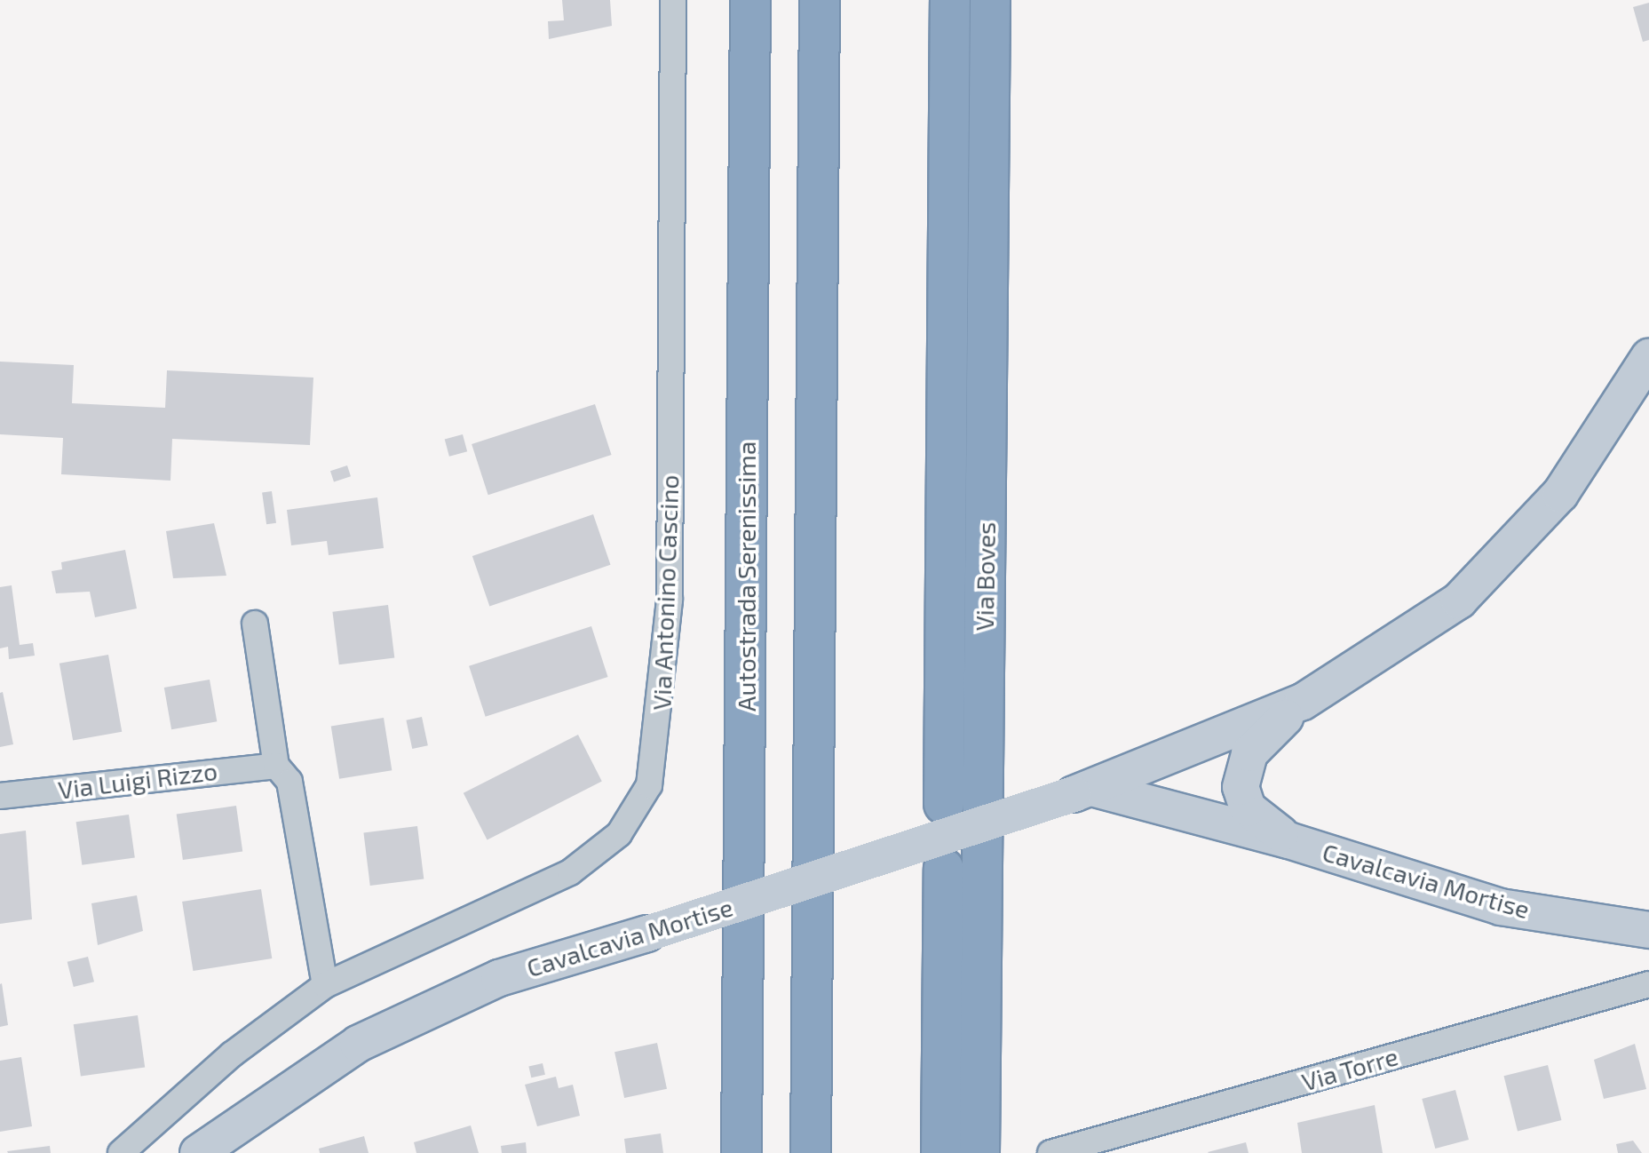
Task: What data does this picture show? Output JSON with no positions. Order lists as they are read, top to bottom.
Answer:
{
  "streets": {
    "highway": ["Autostrada Serenissima", "Via Boves"],
    "street": [
      "Via Antonino Cascino",
      "Via Luigi Rizzo",
      "Cavalcavia Mortise",
      "Via Torre"
    ]
  }
}
